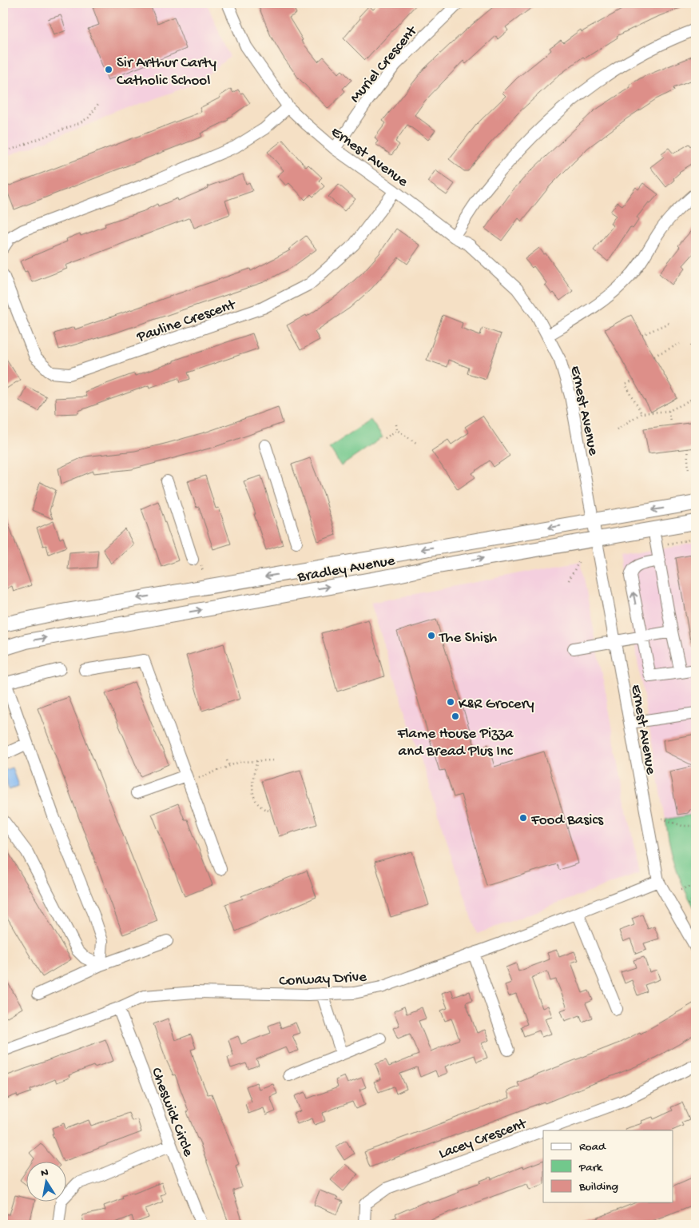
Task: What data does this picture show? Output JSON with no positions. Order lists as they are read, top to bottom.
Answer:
{
  "streets": {
    "main road": ["Bradley Avenue"],
    "street": [
      "Muriel Crescent",
      "Ernest Avenue",
      "Pauline Crescent",
      "Conway Drive",
      "Cheswick Circle",
      "Lacey Crescent"
    ]
  },
  "crossings": [
    ["Muriel Crescent", "Ernest Avenue"],
    ["Ernest Avenue", "Pauline Crescent"],
    ["Ernest Avenue", "Bradley Avenue"],
    ["Ernest Avenue", "Conway Drive"],
    ["Conway Drive", "Cheswick Circle"]
  ],
  "places": [
    "Sir Arthur Carty Catholic School",
    "The Shish",
    "K&R Grocery",
    "Flame House Pizza and Bread Plus Inc",
    "Food Basics"
  ],
  "legend": ["Road", "Park", "Building"],
  "north": "top"
}
